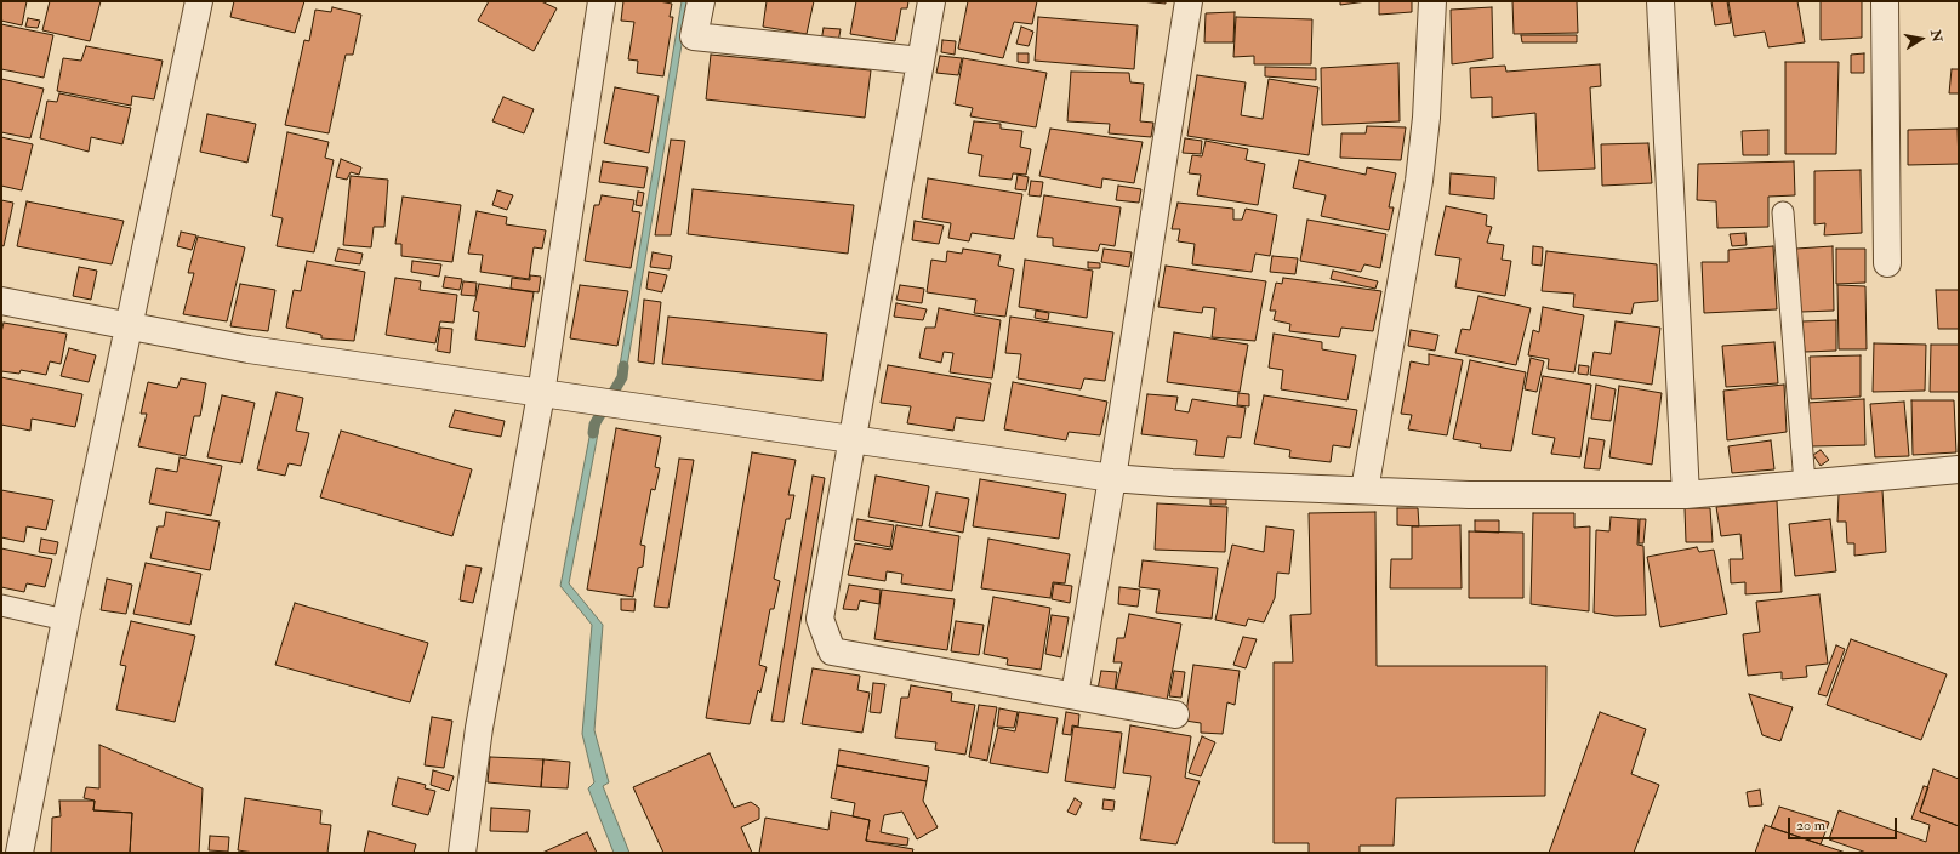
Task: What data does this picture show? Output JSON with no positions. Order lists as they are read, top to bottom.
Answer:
{
  "scale_bar": "20 m",
  "north": "right"
}
